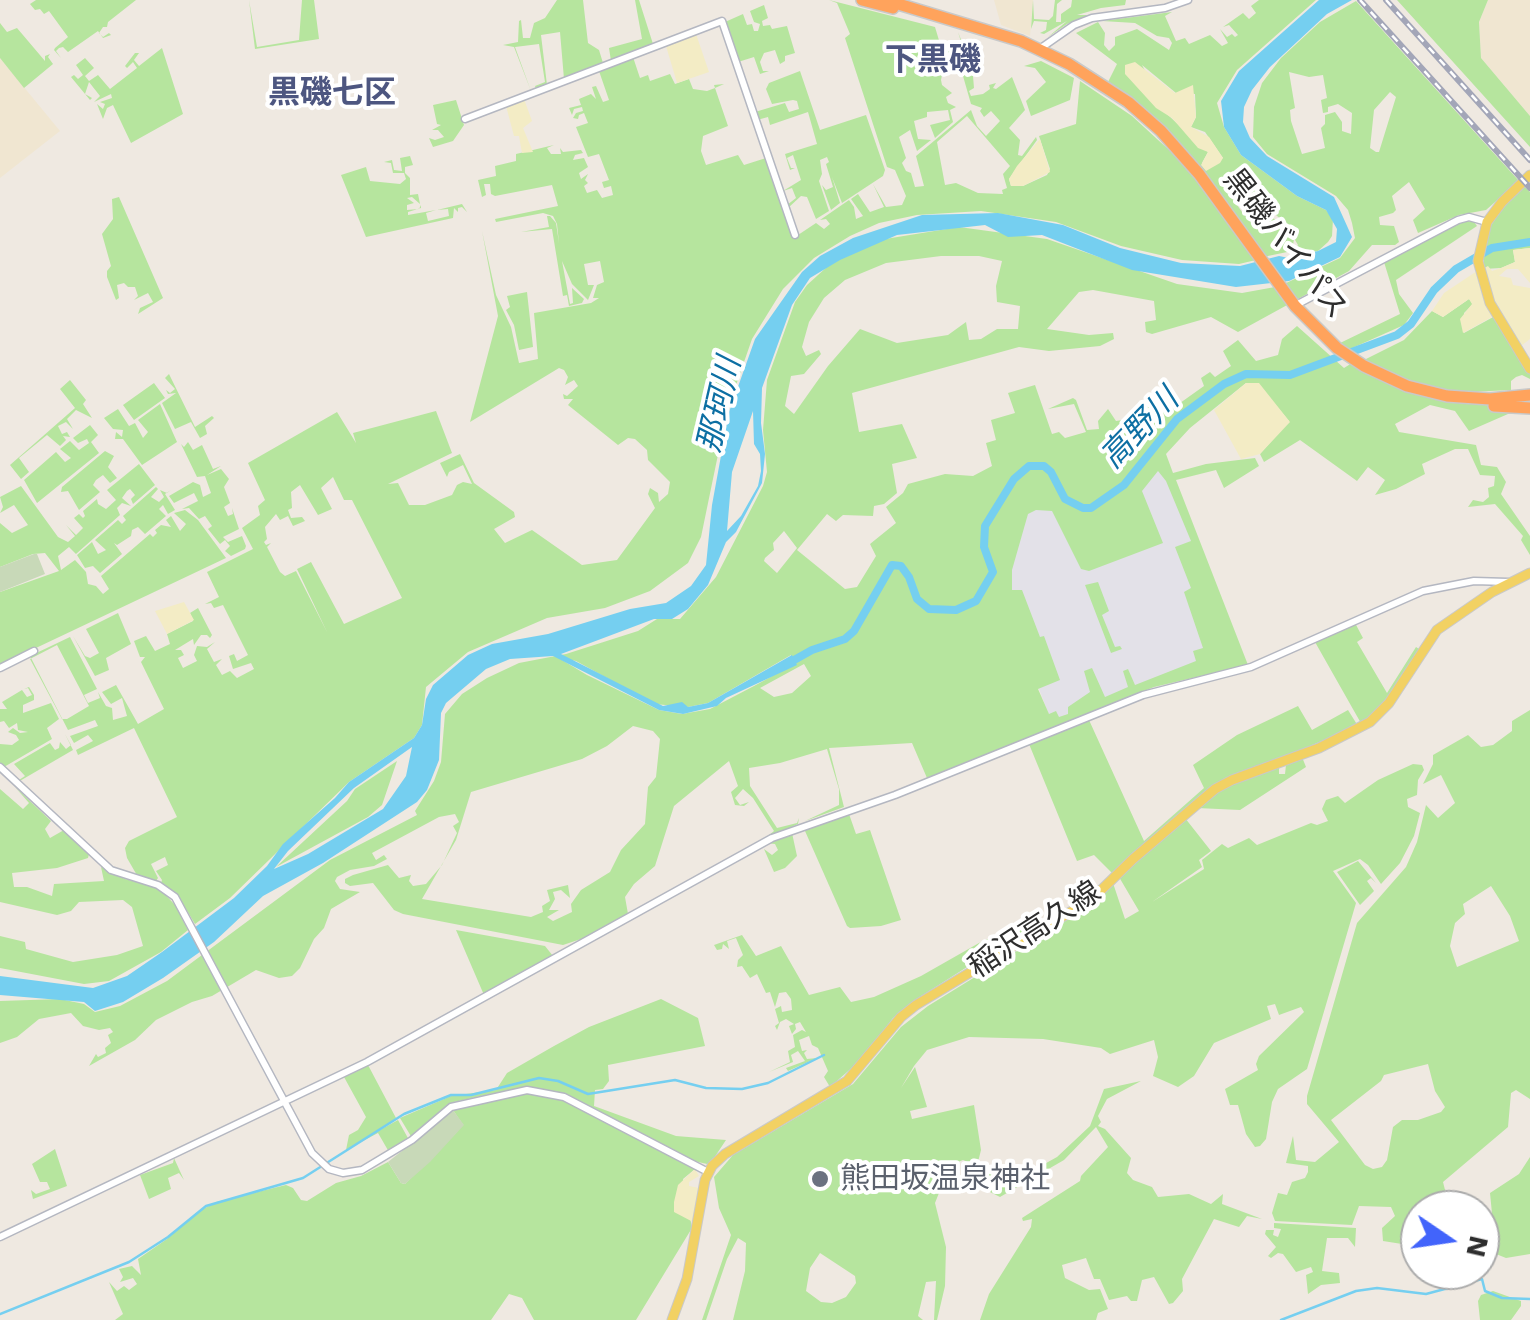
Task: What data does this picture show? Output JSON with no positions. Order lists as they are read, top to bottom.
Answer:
{
  "streets": {
    "highway": ["黒磯バイパス"],
    "main road": ["稲沢高久線"]
  },
  "districts": ["下黒磯", "黒磯七区"],
  "water": ["那珂川", "高野川"],
  "places": ["熊田坂温泉神社"],
  "north": "right"
}
